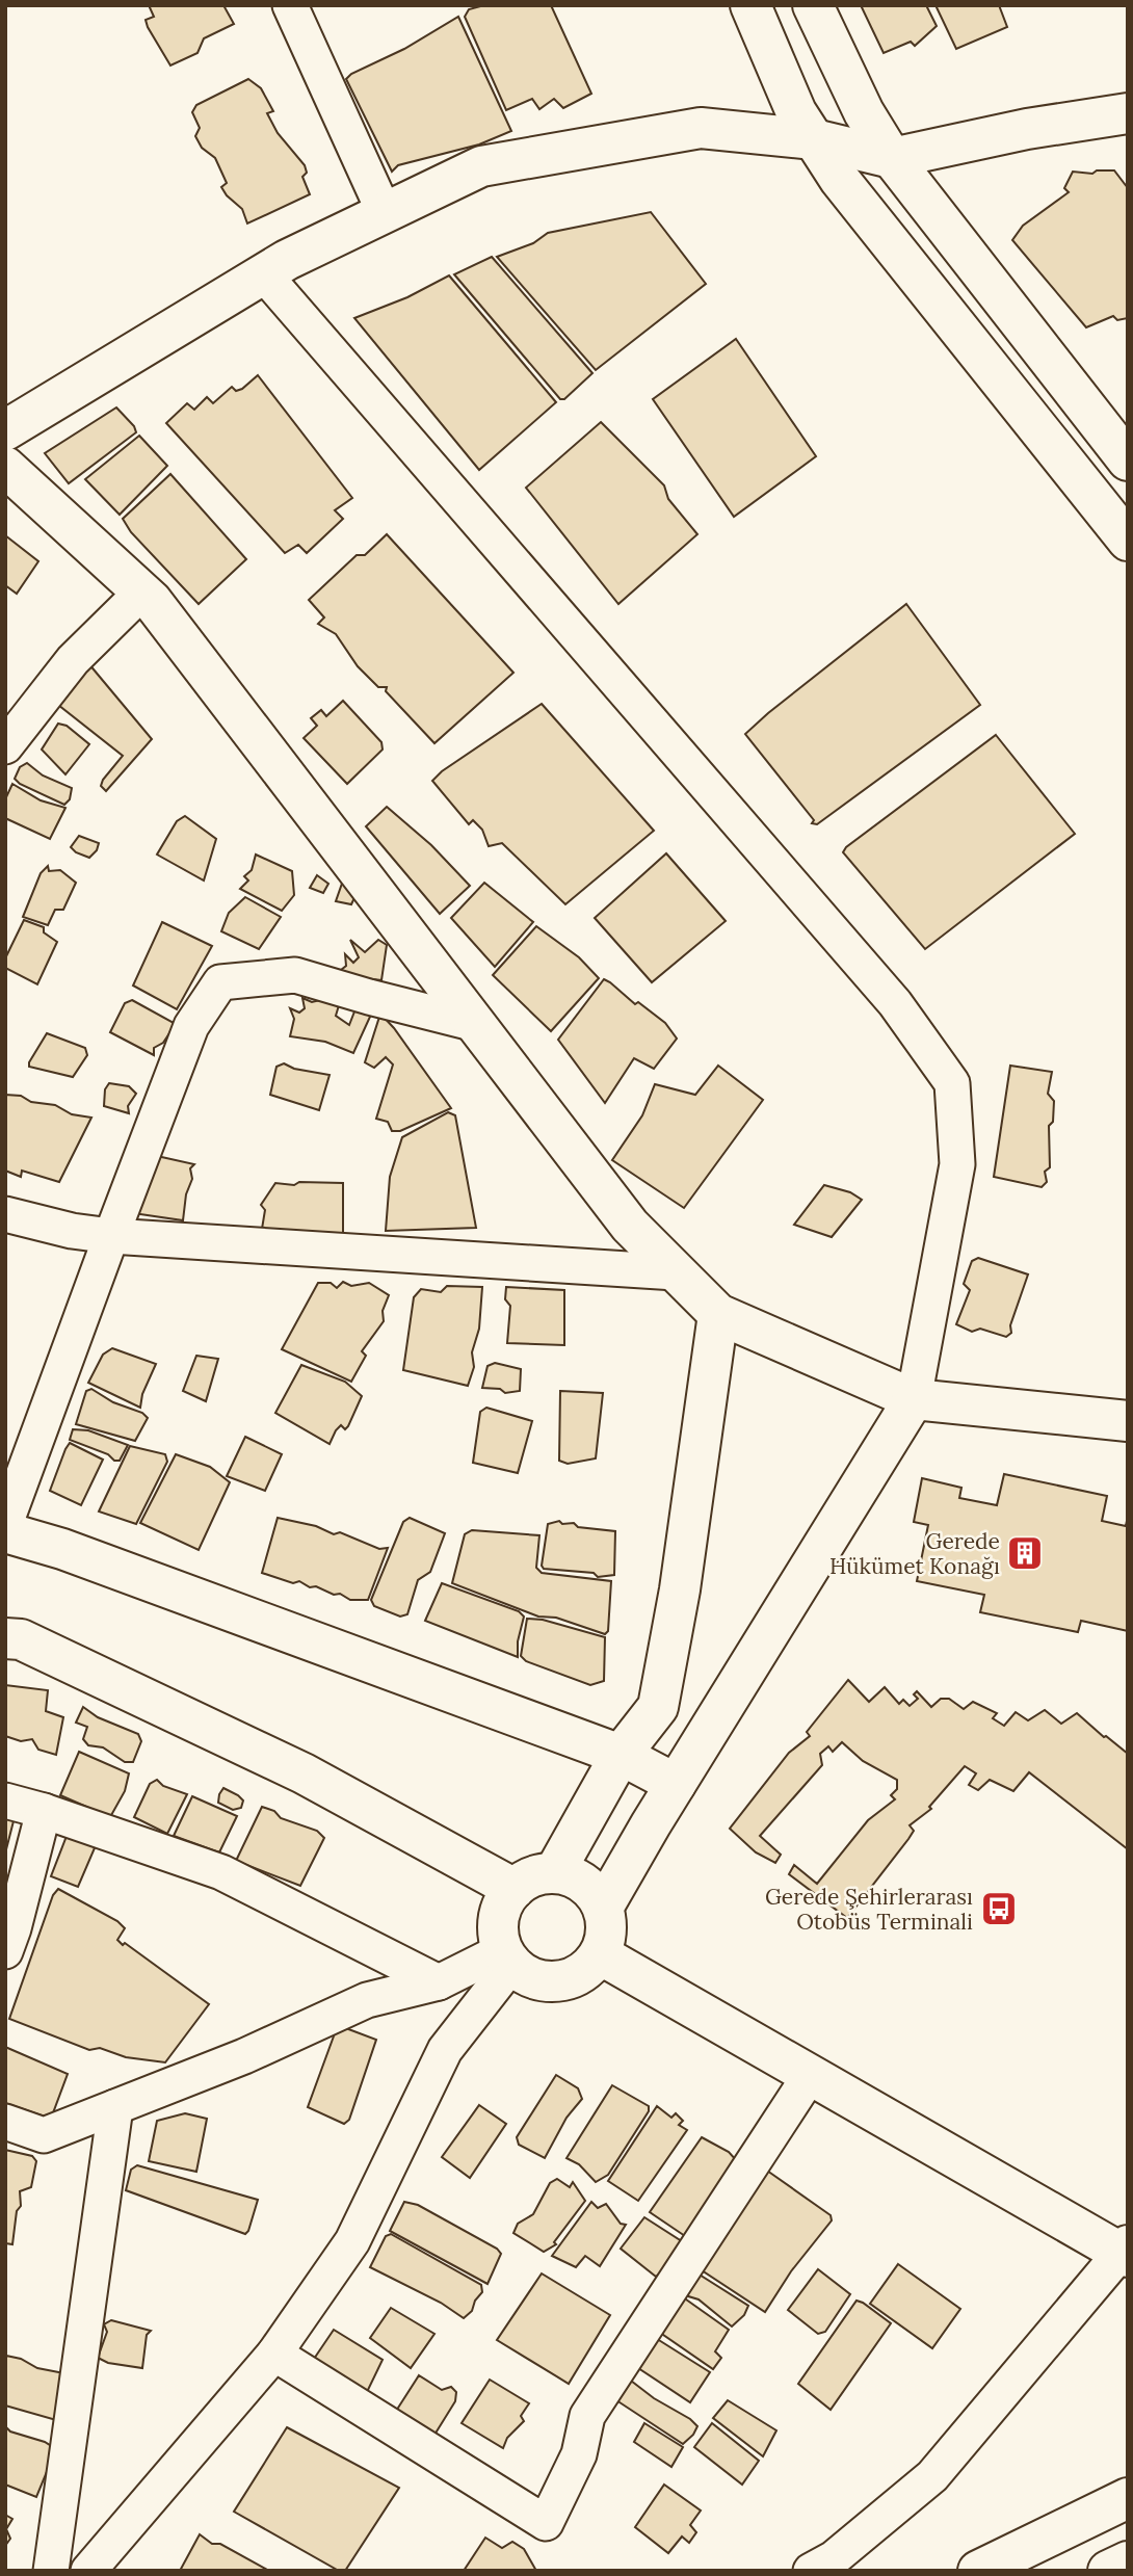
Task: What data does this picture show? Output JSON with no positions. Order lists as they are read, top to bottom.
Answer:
{
  "places": {
    "building": ["Gerede Hükümet Konağı"],
    "bus stop": ["Gerede Şehirlerarası Otobüs Terminali"]
  }
}
